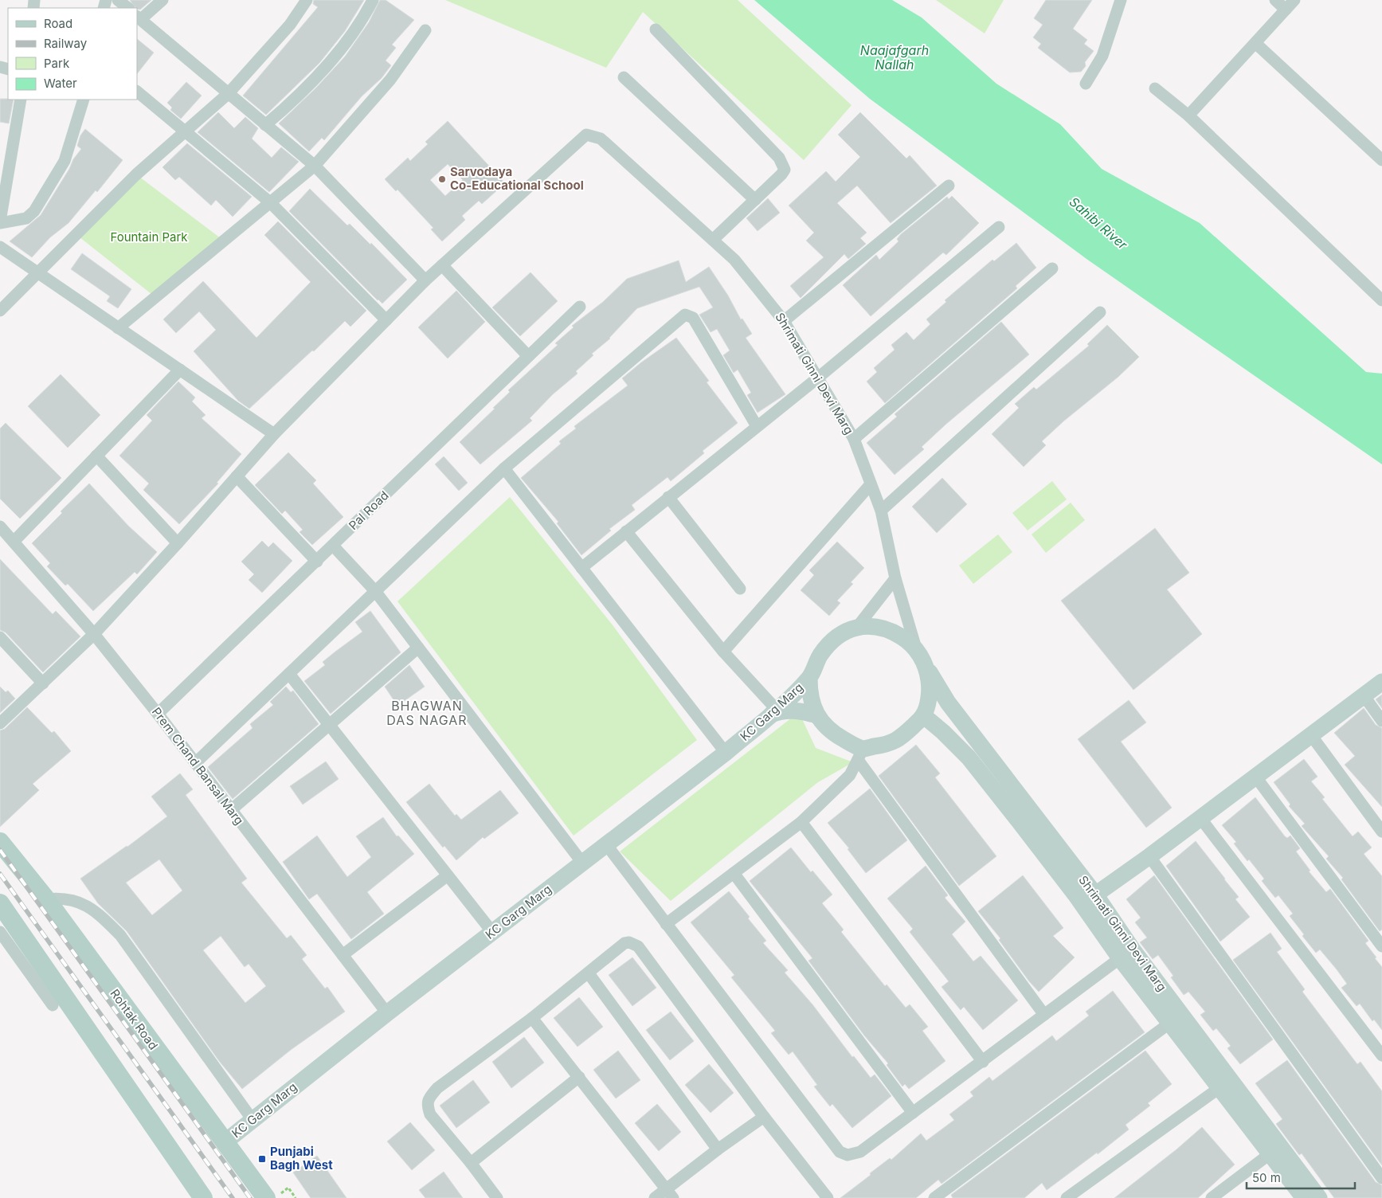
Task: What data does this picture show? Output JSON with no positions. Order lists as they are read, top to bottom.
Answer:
{
  "streets": {
    "main road": ["Rohtak Road"],
    "street": [
      "Shrimati Ginni Devi Marg",
      "Pal Road",
      "KC Garg Marg",
      "Prem Chand Bansal Marg"
    ]
  },
  "crossings": [
    ["Shrimati Ginni Devi Marg", "KC Garg Marg"],
    ["Pal Road", "Prem Chand Bansal Marg"],
    ["KC Garg Marg", "Prem Chand Bansal Marg"],
    ["KC Garg Marg", "Rohtak Road"]
  ],
  "districts": ["BHAGWAN DAS NAGAR"],
  "water": ["Naajafgarh Nallah", "Sahibi River"],
  "parks": ["Fountain Park"],
  "places": {
    "other": ["Sarvodaya Co-Educational School"],
    "transit": ["Punjabi Bagh West"]
  },
  "legend": [
    "Road",
    "Railway",
    "Park",
    "Water"
  ],
  "scale_bar": "50 m"
}
